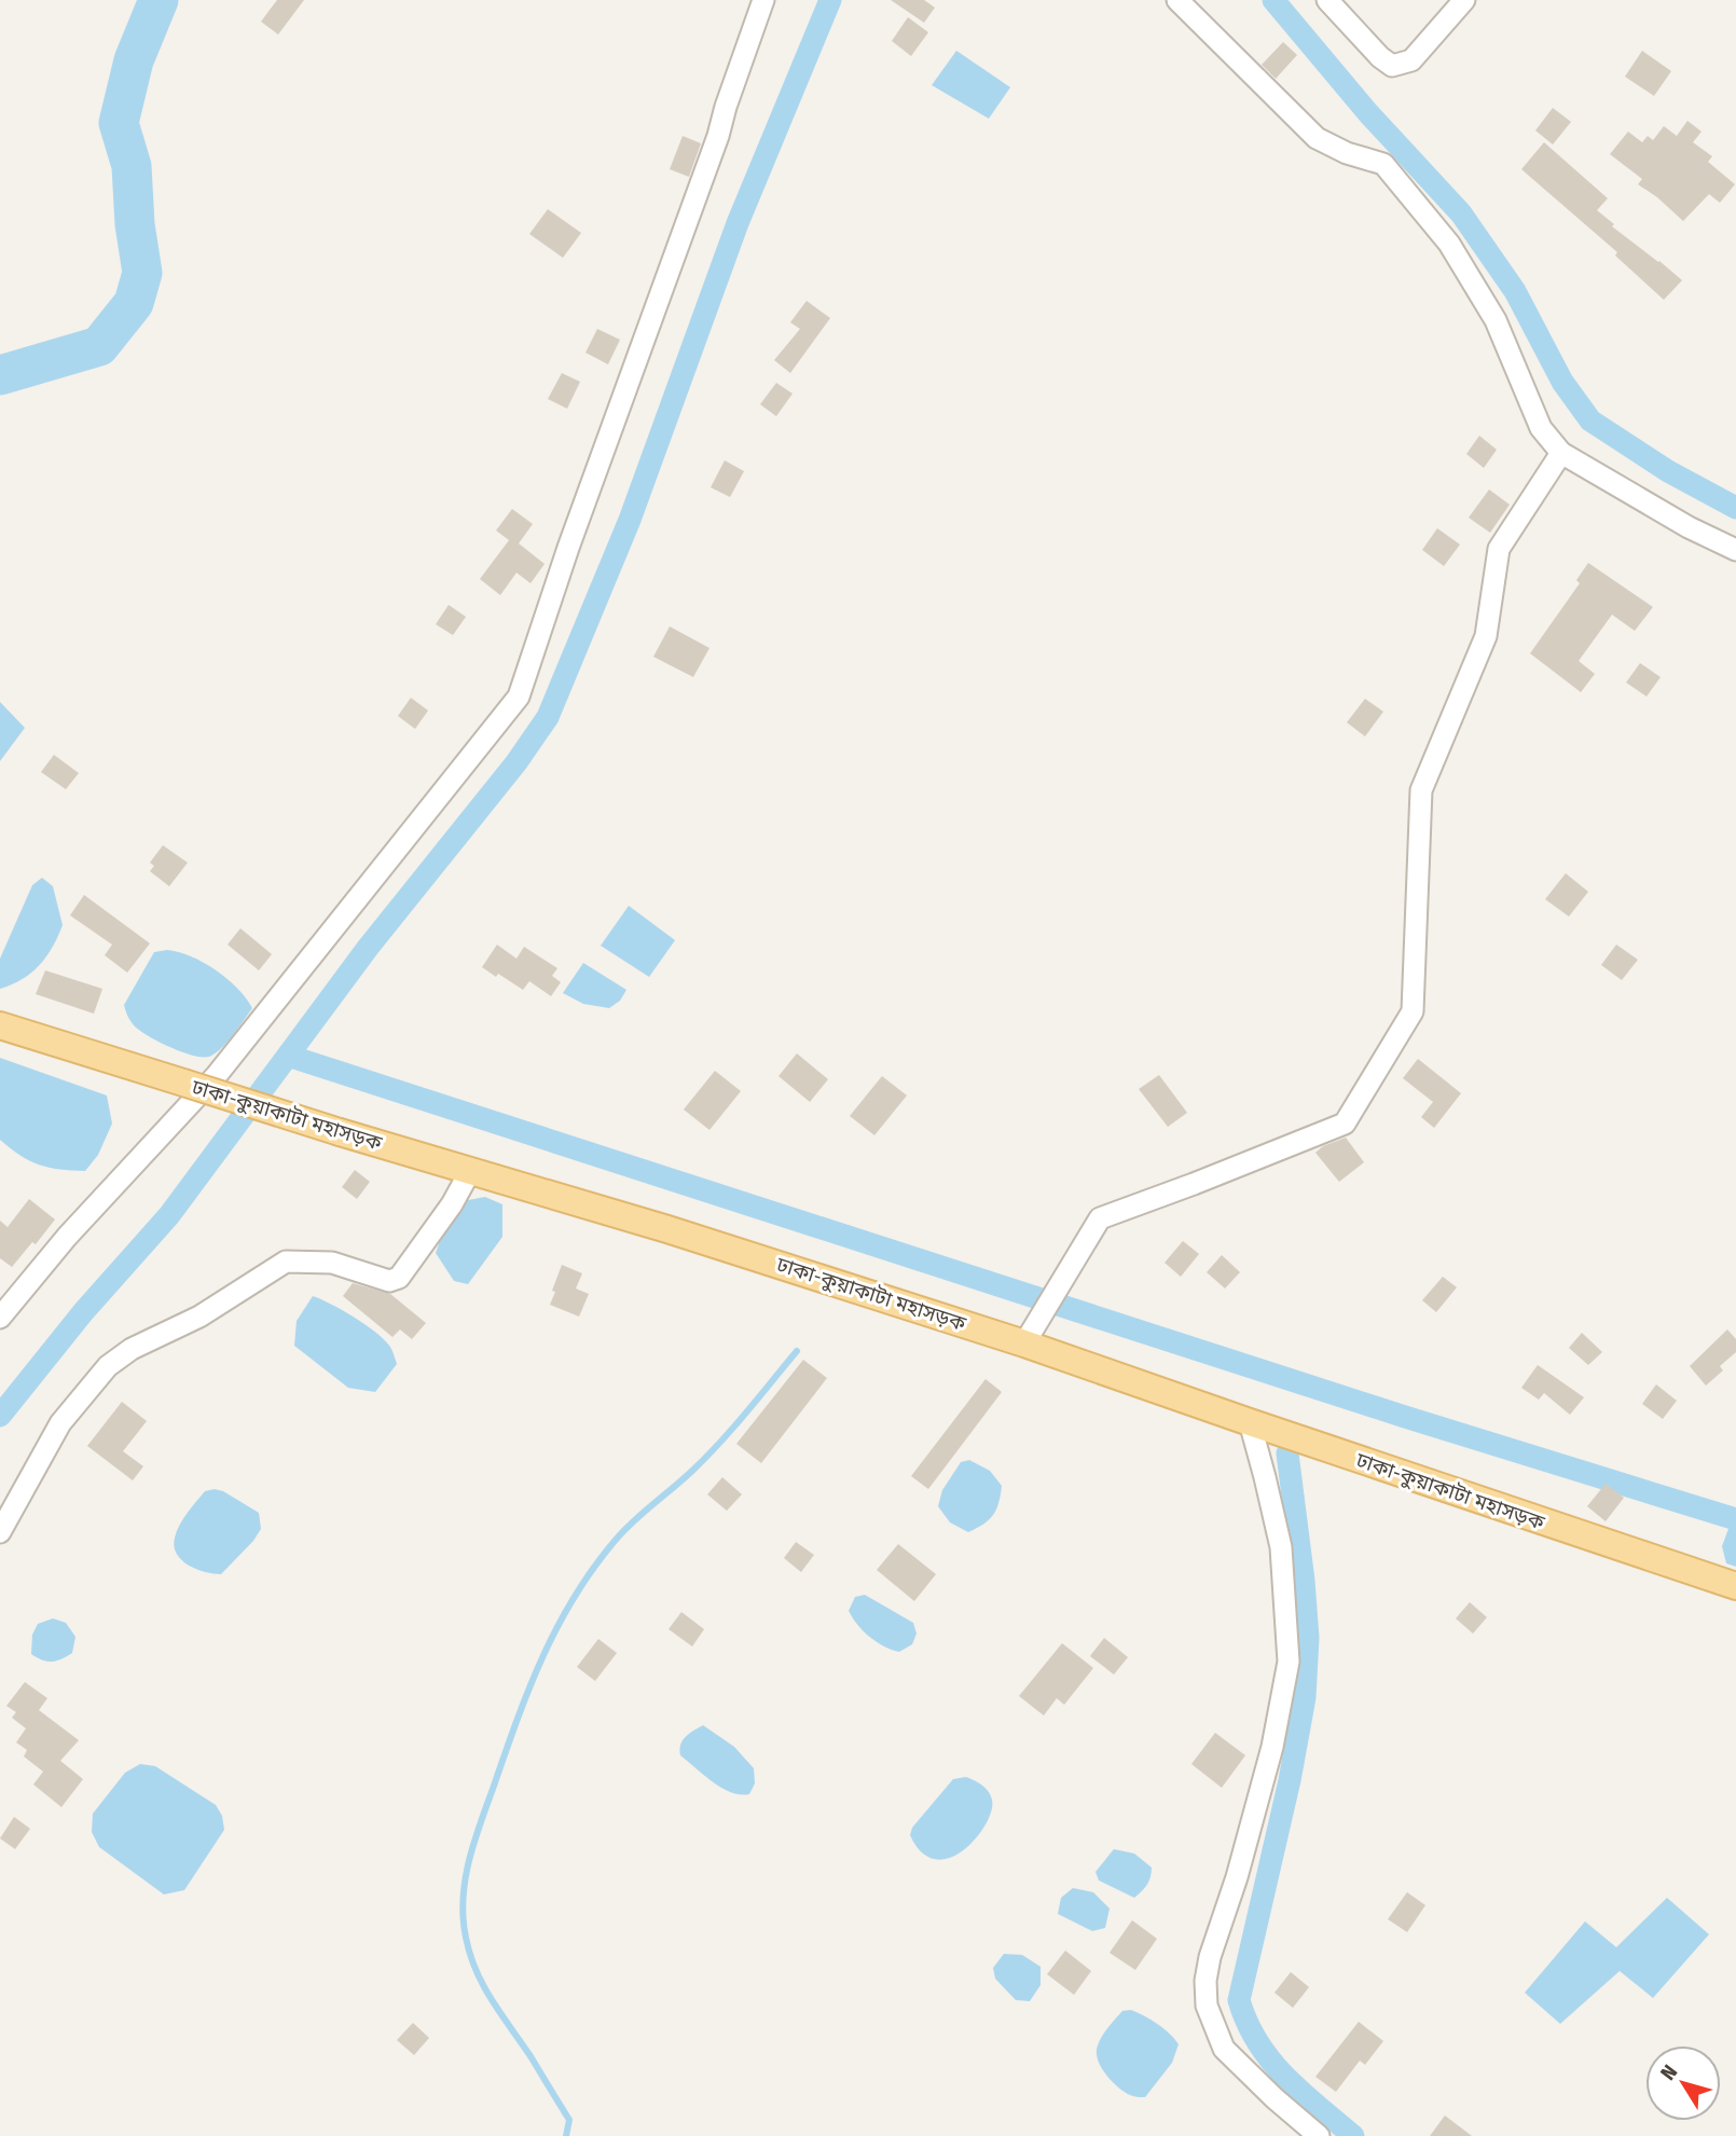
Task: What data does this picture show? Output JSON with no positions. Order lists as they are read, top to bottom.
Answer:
{
  "streets": {
    "main road": ["ঢাকা-কুয়াকাটা মহাসড়ক"]
  },
  "north": "top left"
}
